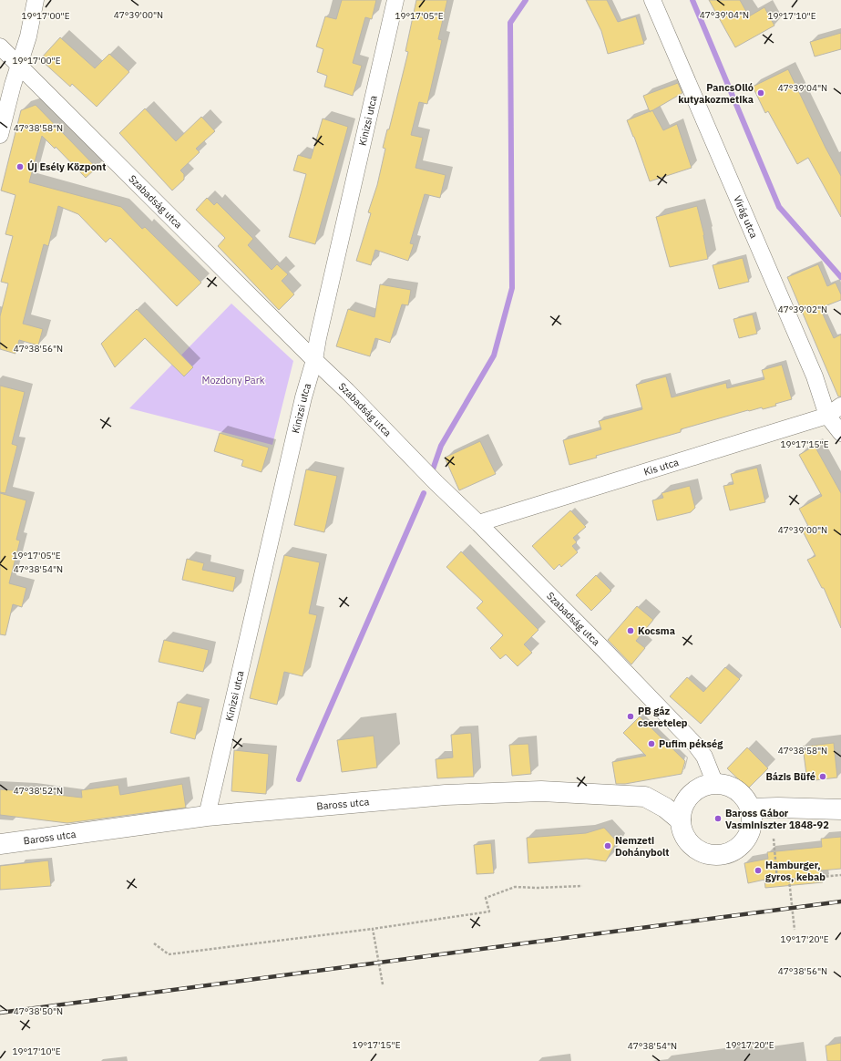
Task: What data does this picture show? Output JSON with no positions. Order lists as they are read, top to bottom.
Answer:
{
  "streets": {
    "street": [
      "Kinizsi utca",
      "Szabadság utca",
      "Virág utca",
      "Kis utca",
      "Baross utca"
    ]
  },
  "crossings": [
    ["Kinizsi utca", "Szabadság utca"],
    ["Kinizsi utca", "Baross utca"],
    ["Szabadság utca", "Kis utca"],
    ["Szabadság utca", "Baross utca"],
    ["Virág utca", "Kis utca"]
  ],
  "parks": ["Mozdony Park"],
  "places": [
    "PancsOlló kutyakozmetika",
    "Új Esély Központ",
    "Kocsma",
    "PB gáz cseretelep",
    "Pufim pékség",
    "Bázis Büfé",
    "Baross Gábor Vasminiszter 1848-92",
    "Nemzeti Dohánybolt",
    "Hamburger, gyros, kebab"
  ],
  "coordinates": [
    "47°39'00\"N",
    "47°39'04\"N",
    "19°17'00\"E",
    "19°17'05\"E",
    "19°17'10\"E",
    "47°38'58\"N",
    "47°39'02\"N",
    "47°38'56\"N",
    "19°17'15\"E",
    "47°38'54\"N",
    "47°38'52\"N",
    "19°17'20\"E",
    "47°38'50\"N"
  ]
}
